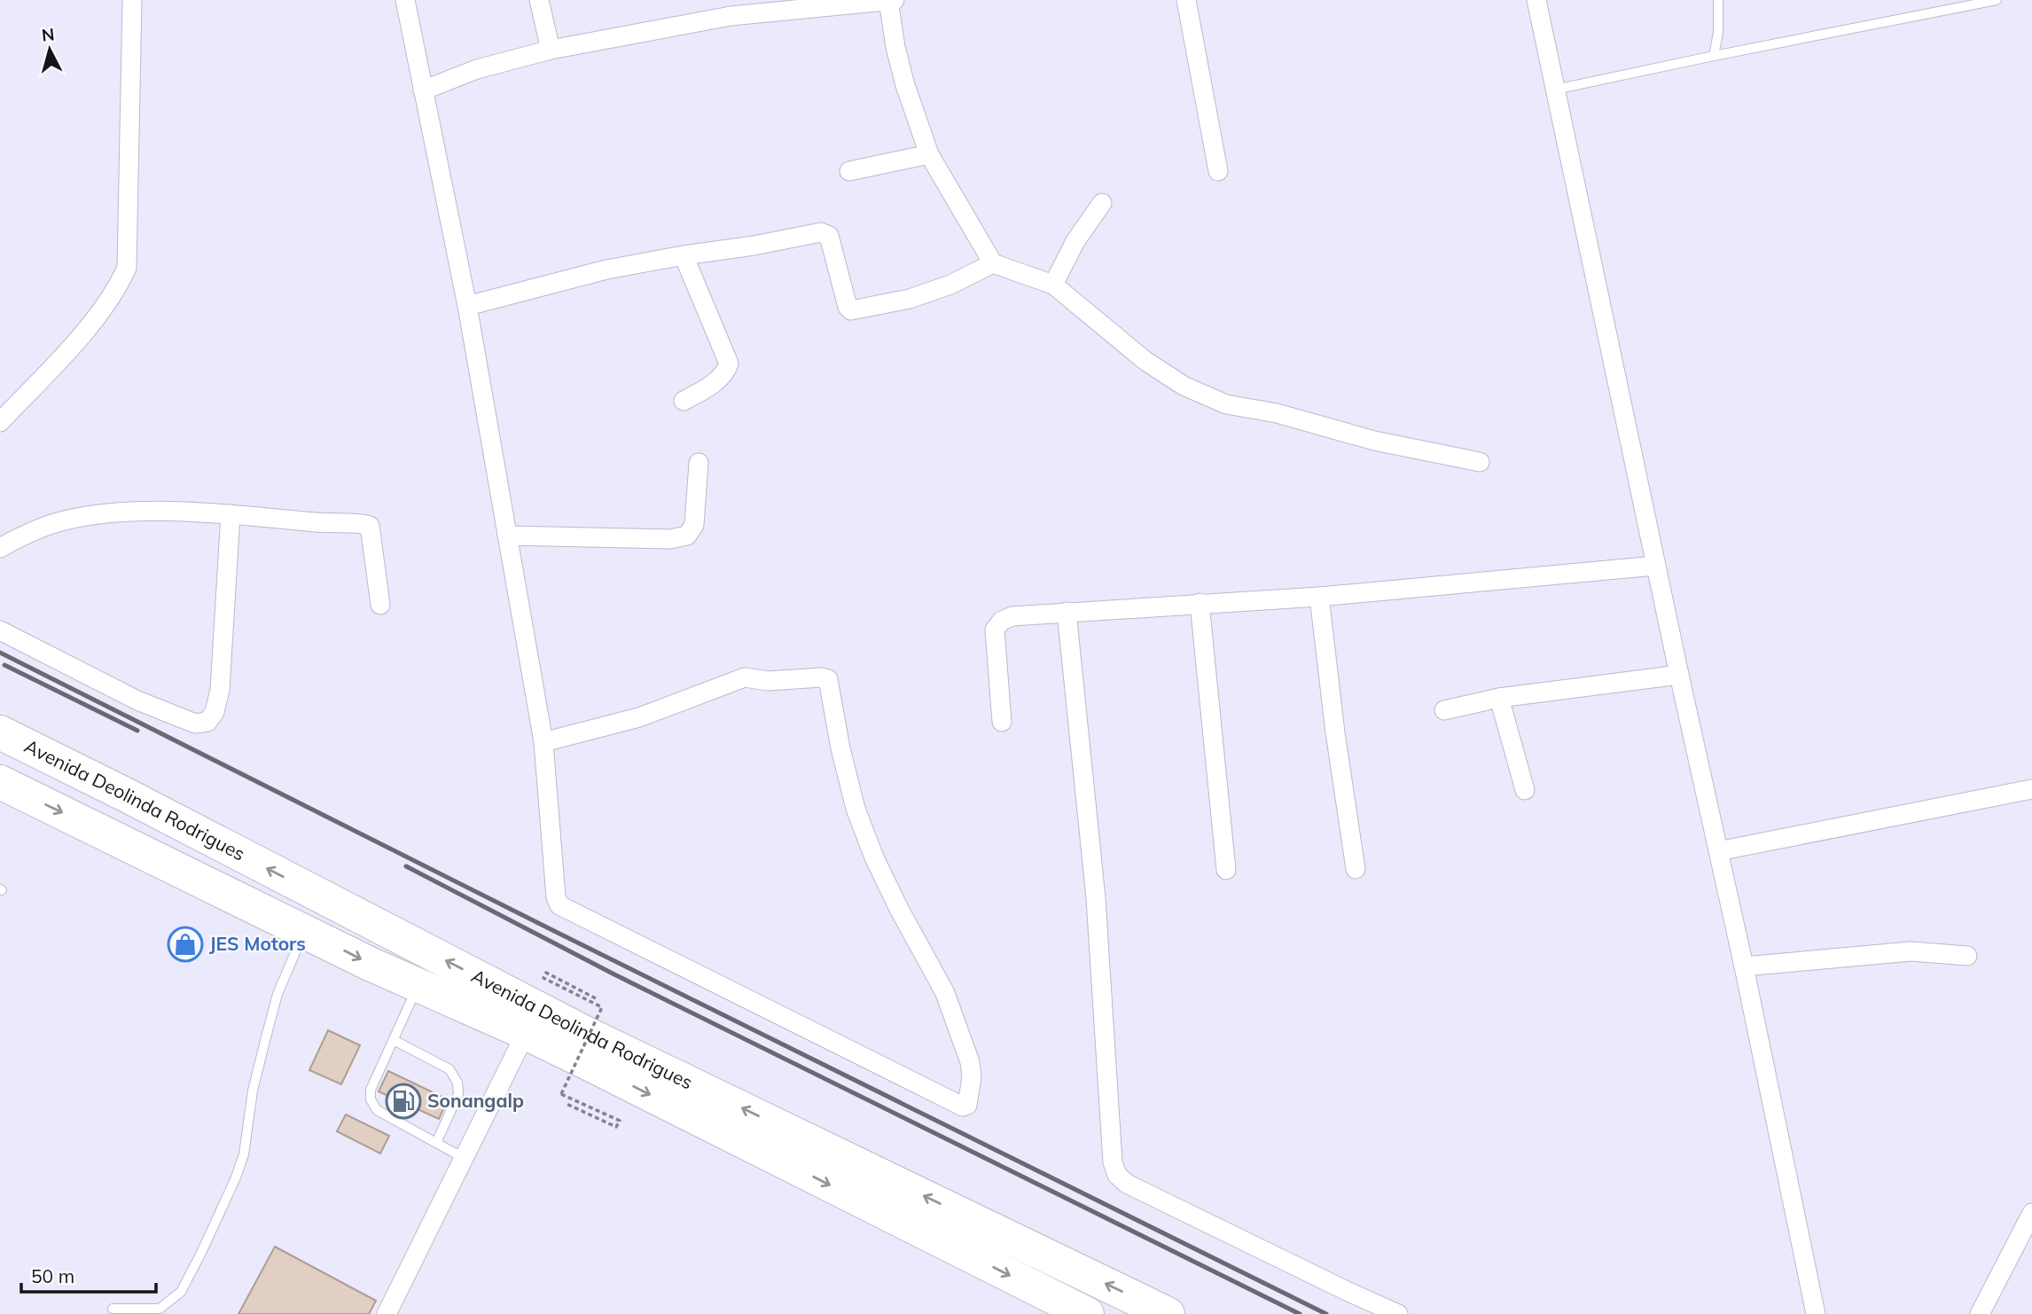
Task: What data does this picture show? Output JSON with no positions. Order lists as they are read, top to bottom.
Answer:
{
  "streets": {
    "highway": ["Avenida Deolinda Rodrigues"]
  },
  "places": {
    "shop": ["JES Motors"],
    "fuel station": ["Sonangalp"]
  },
  "scale_bar": "50 m",
  "north": "top"
}
